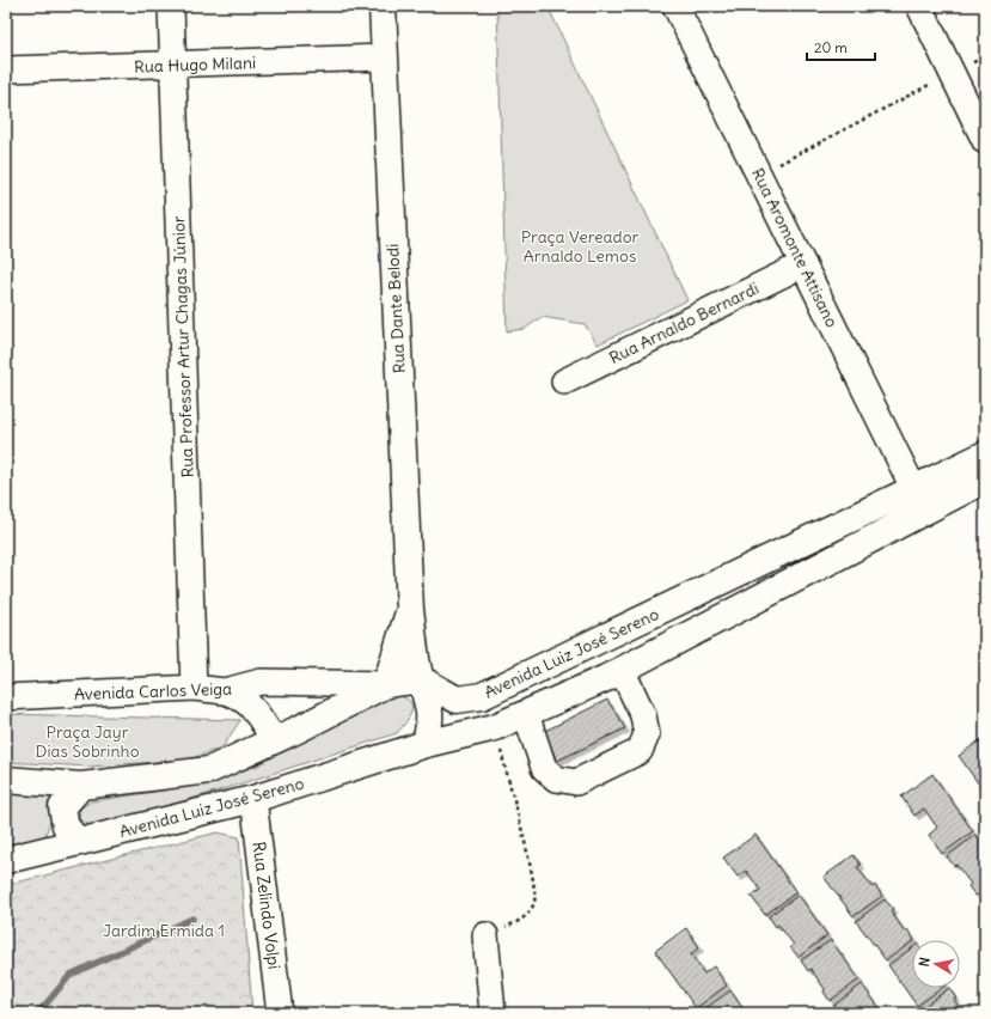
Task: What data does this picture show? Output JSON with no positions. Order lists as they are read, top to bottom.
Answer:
{
  "streets": {
    "main road": ["Rua Dante Belodi", "Avenida Luiz José Sereno"],
    "street": [
      "Rua Hugo Milani",
      "Rua Aromonte Attisano",
      "Rua Arnaldo Bernardi",
      "Rua Professor Artur Chagas Júnior",
      "Avenida Carlos Veiga",
      "Rua Zelindo Volpi"
    ]
  },
  "crossings": [
    ["Rua Hugo Milani", "Rua Dante Belodi"],
    ["Rua Hugo Milani", "Rua Professor Artur Chagas Júnior"],
    ["Rua Aromonte Attisano", "Rua Arnaldo Bernardi"],
    ["Rua Aromonte Attisano", "Avenida Luiz José Sereno"],
    ["Rua Professor Artur Chagas Júnior", "Avenida Carlos Veiga"],
    ["Avenida Luiz José Sereno", "Rua Zelindo Volpi"]
  ],
  "parks": ["Praça Vereador Arnaldo Lemos", "Praça Jayr Dias Sobrinho", "Jardim Ermida 1"],
  "scale_bar": "20 m",
  "north": "left"
}
